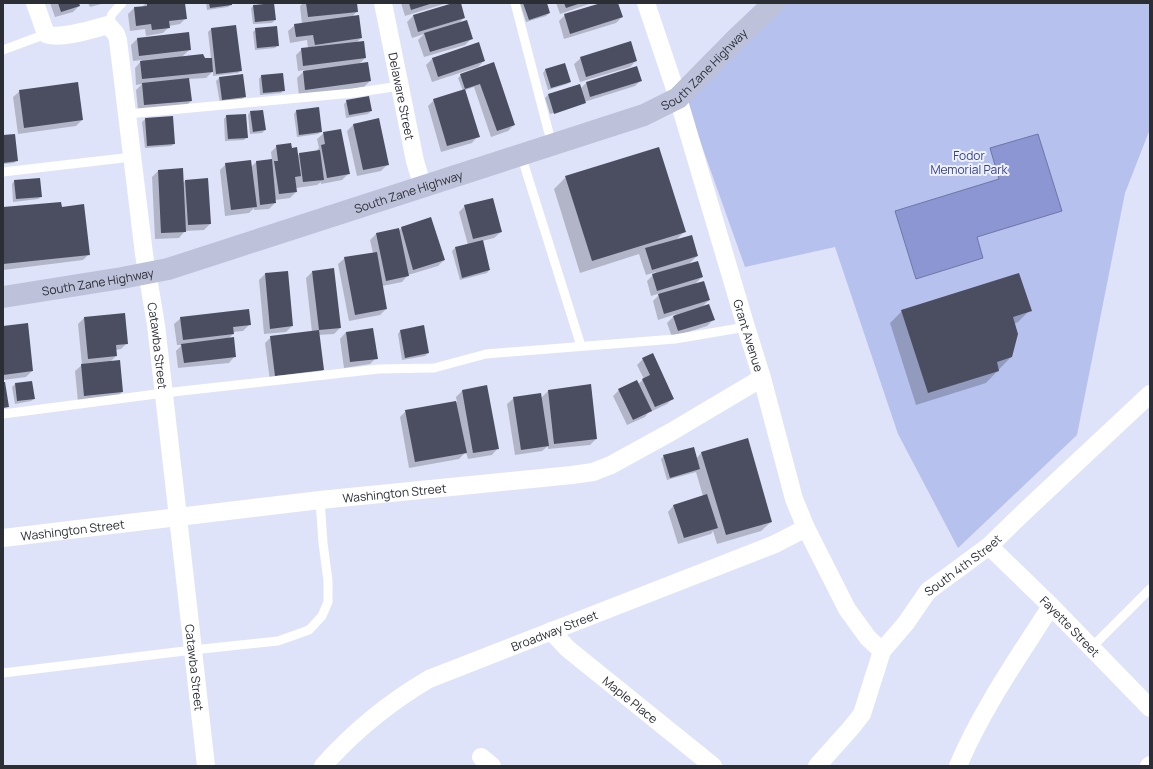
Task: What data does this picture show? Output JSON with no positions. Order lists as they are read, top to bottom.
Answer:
{
  "streets": {
    "street": [
      "South Zane Highway",
      "Delaware Street",
      "Grant Avenue",
      "Catawba Street",
      "Washington Street",
      "South 4th Street",
      "Fayette Street",
      "Broadway Street",
      "Maple Place"
    ]
  },
  "crossings": [
    ["South Zane Highway", "Delaware Street"],
    ["South Zane Highway", "Grant Avenue"],
    ["South Zane Highway", "Catawba Street"],
    ["Grant Avenue", "Washington Street"],
    ["Grant Avenue", "South 4th Street"],
    ["Grant Avenue", "Broadway Street"],
    ["Catawba Street", "Washington Street"],
    ["South 4th Street", "Fayette Street"],
    ["Broadway Street", "Maple Place"]
  ],
  "parks": ["Fodor Memorial Park"]
}
